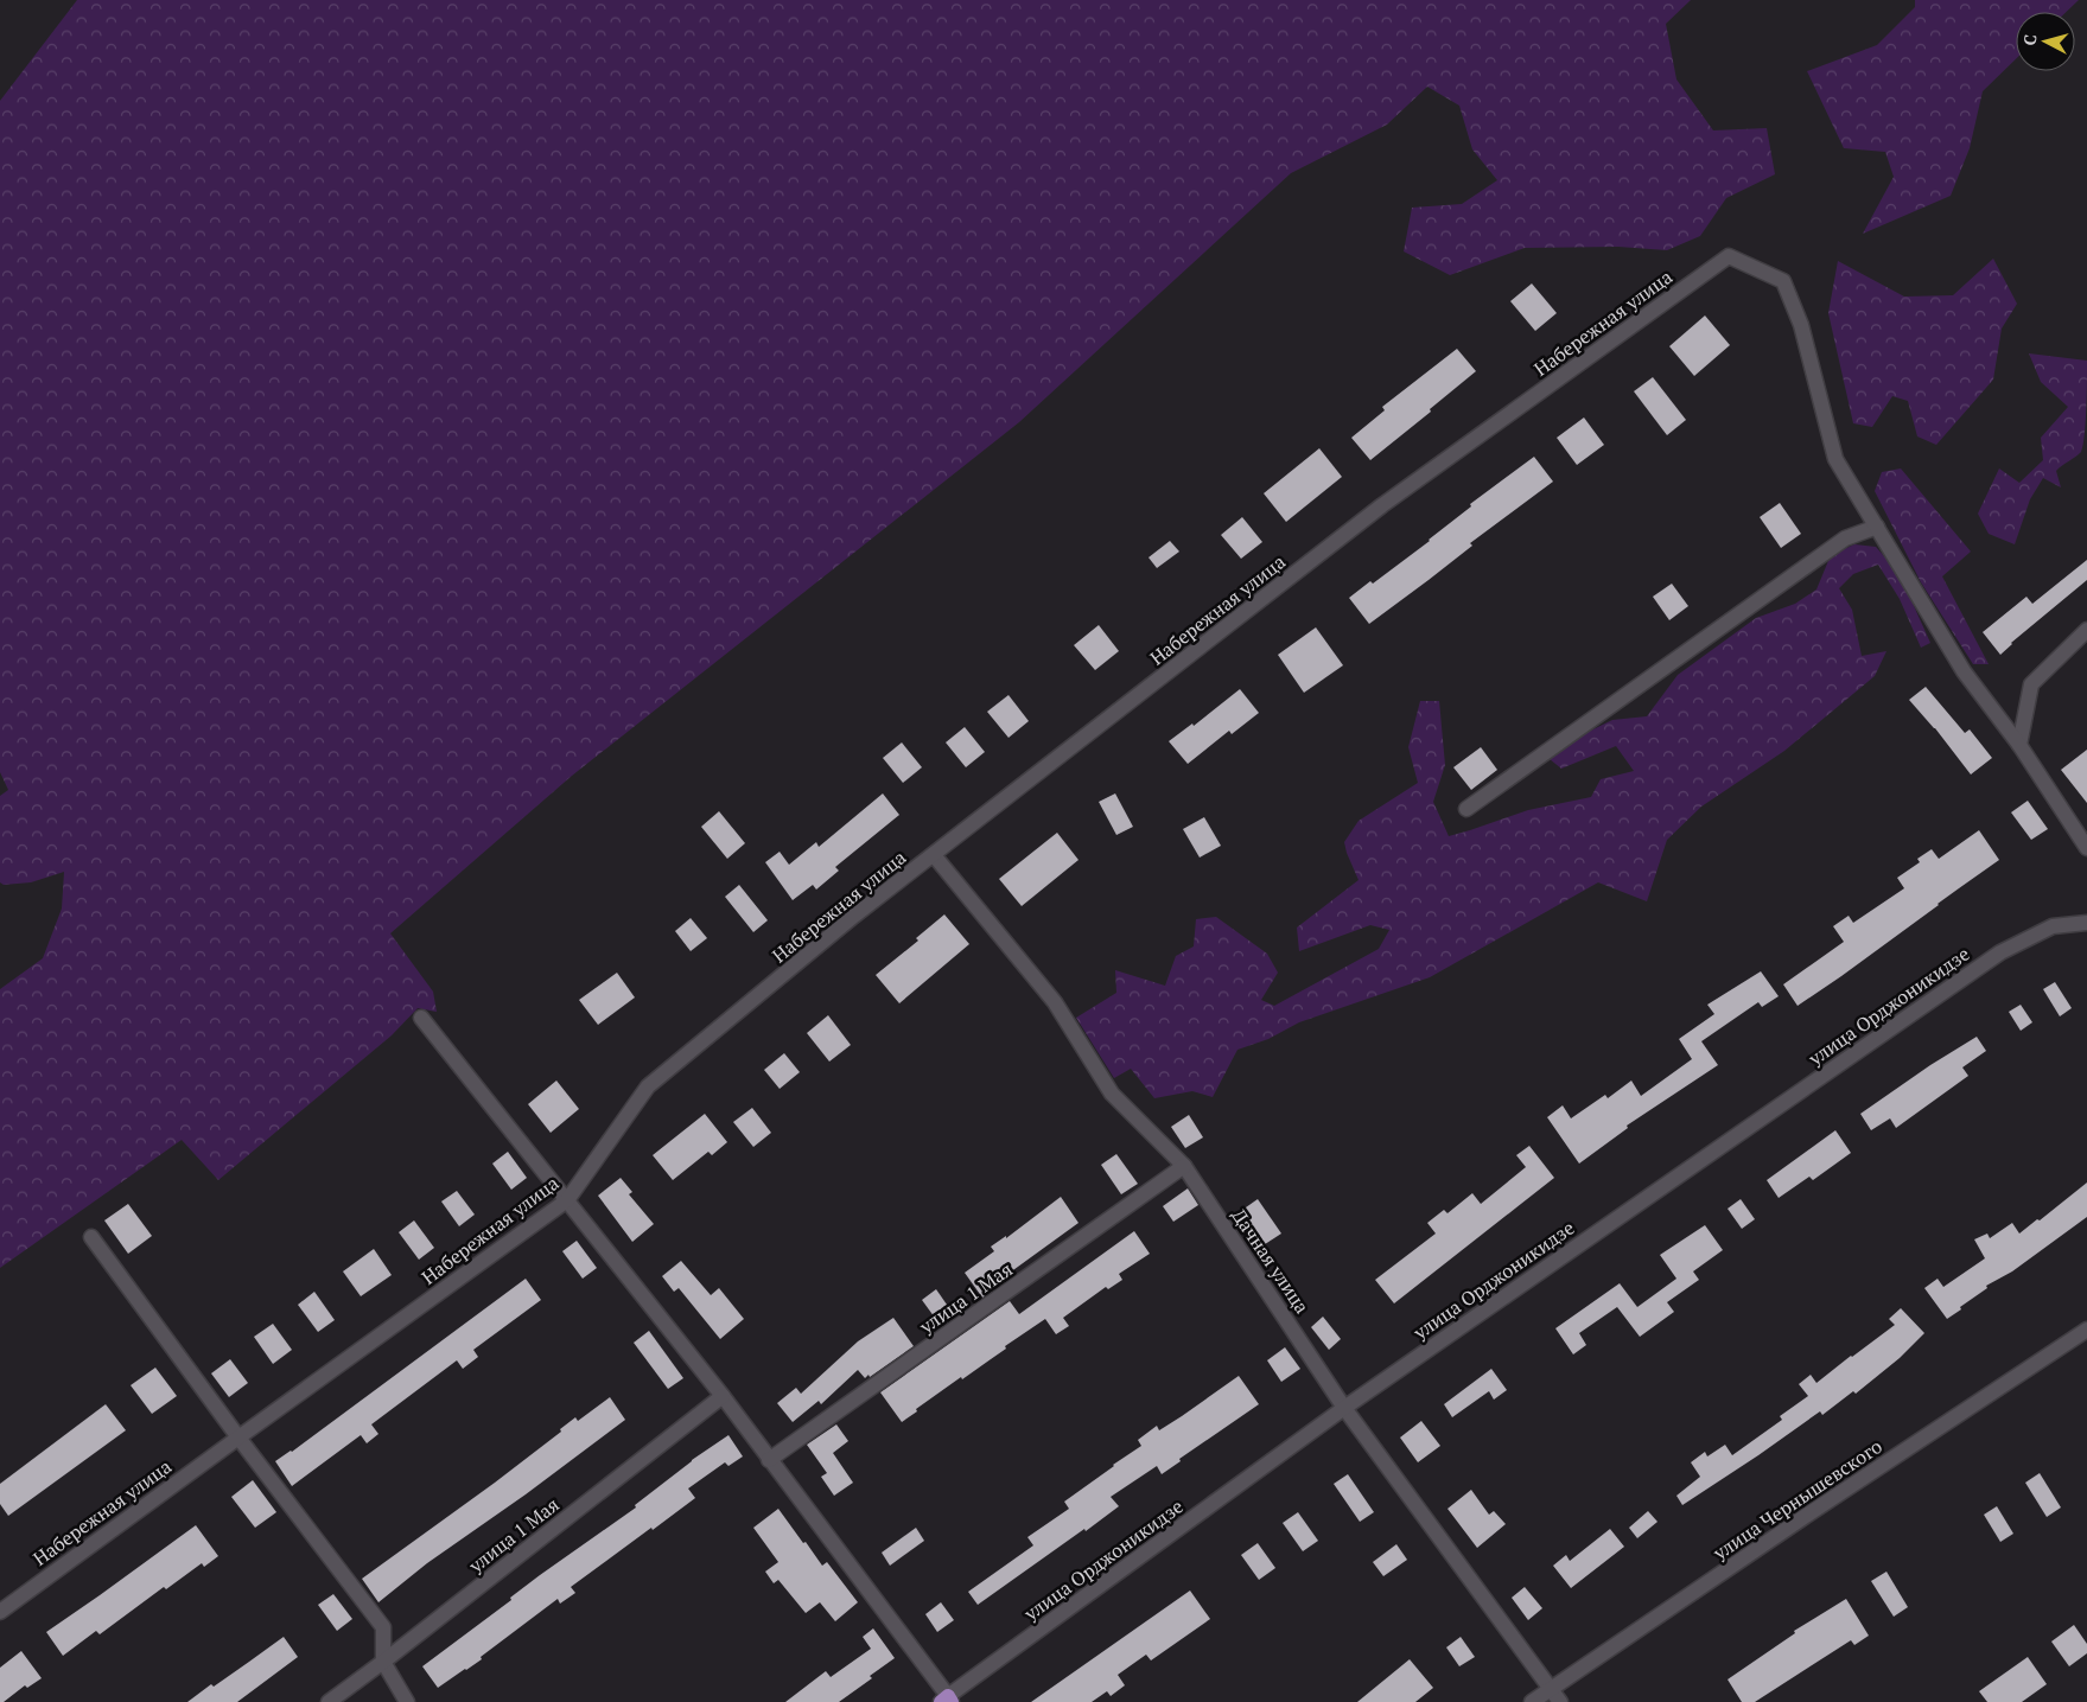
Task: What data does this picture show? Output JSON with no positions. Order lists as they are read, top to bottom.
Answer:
{
  "streets": {
    "street": [
      "Набережная улица",
      "улица Орджоникидзе",
      "Дачная улица",
      "улица 1 Мая",
      "улица Чернышевского"
    ]
  },
  "crossings": [
    ["Набережная улица", "Дачная улица"],
    ["улица Орджоникидзе", "Дачная улица"],
    ["Дачная улица", "улица 1 Мая"],
    ["Дачная улица", "улица Чернышевского"]
  ],
  "north": "left"
}
